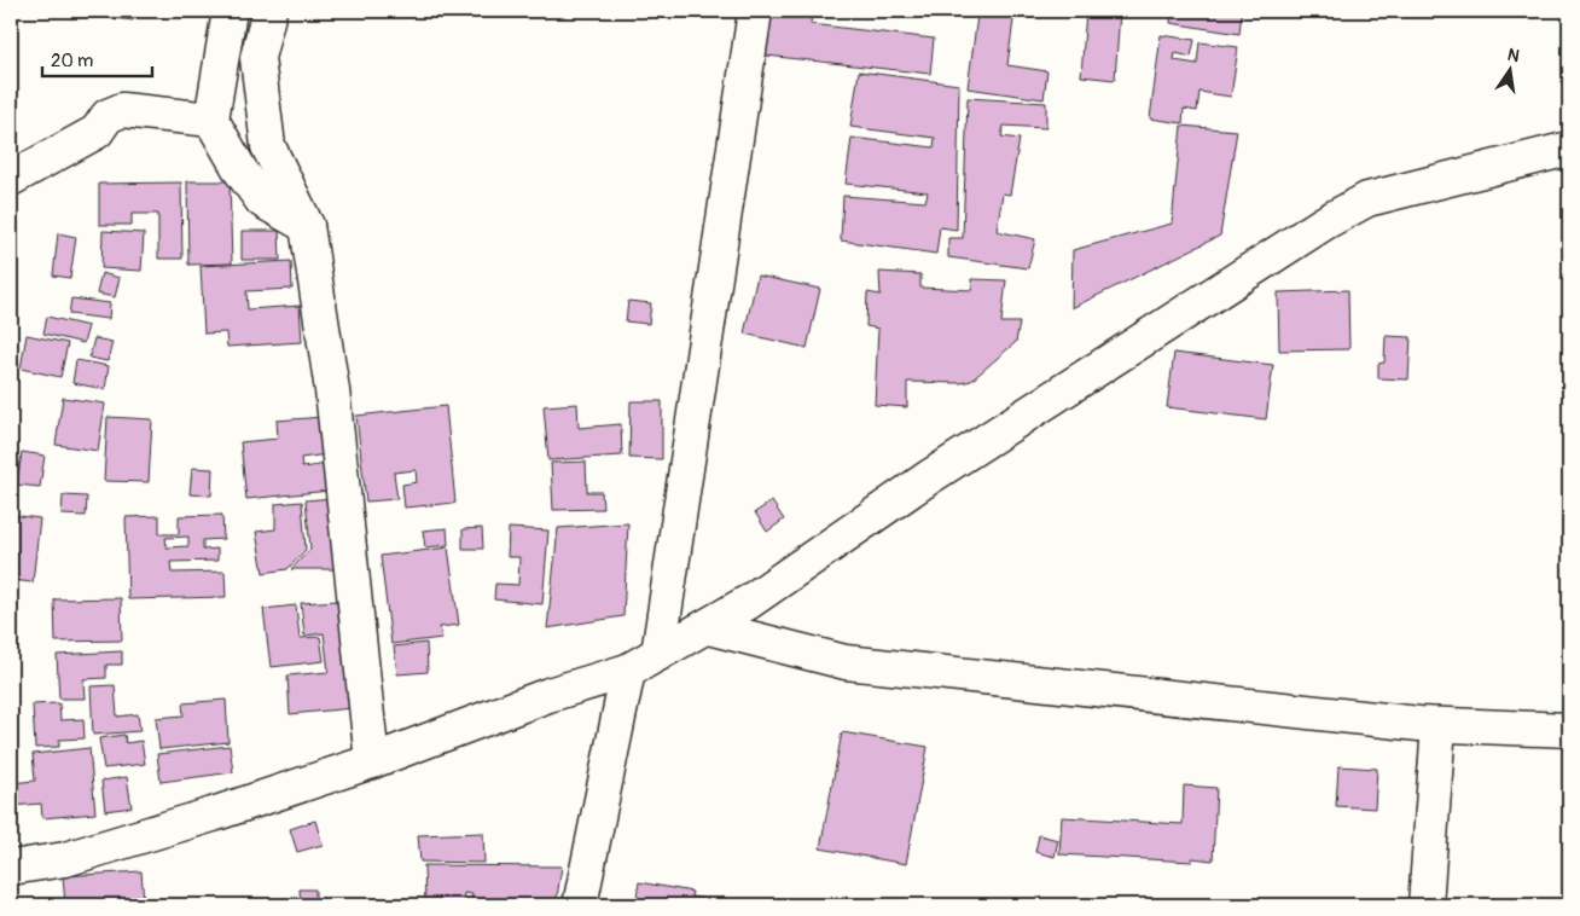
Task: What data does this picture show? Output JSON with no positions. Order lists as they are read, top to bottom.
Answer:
{
  "scale_bar": "20 m",
  "north": "top"
}
